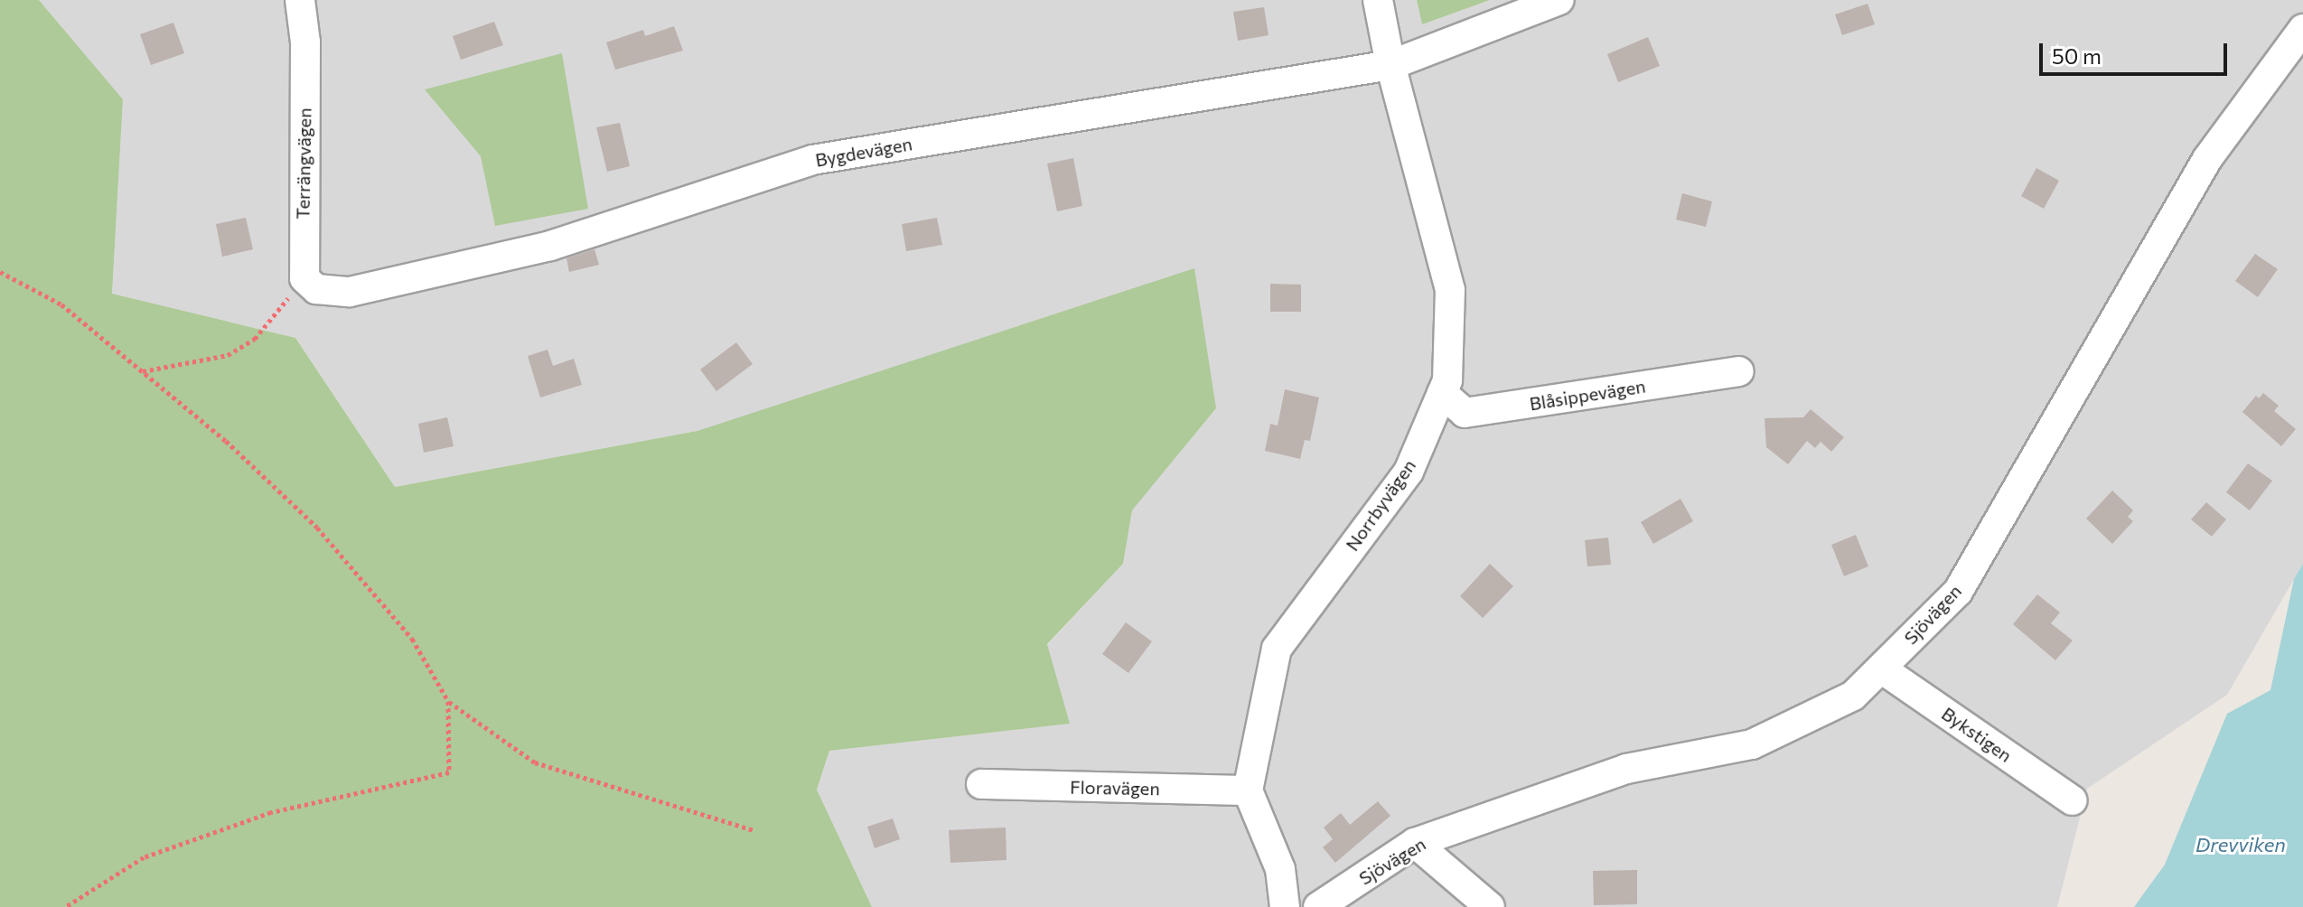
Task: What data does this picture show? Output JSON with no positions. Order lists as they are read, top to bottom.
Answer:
{
  "streets": {
    "street": [
      "Bygdevägen",
      "Terrängvägen",
      "Blåsippevägen",
      "Norrbyvägen",
      "Sjövägen",
      "Bykstigen",
      "Floravägen"
    ]
  },
  "crossings": [
    ["Bygdevägen", "Terrängvägen"],
    ["Bygdevägen", "Norrbyvägen"],
    ["Blåsippevägen", "Norrbyvägen"],
    ["Norrbyvägen", "Floravägen"],
    ["Sjövägen", "Bykstigen"]
  ],
  "water": ["Drevviken"],
  "scale_bar": "50 m"
}
